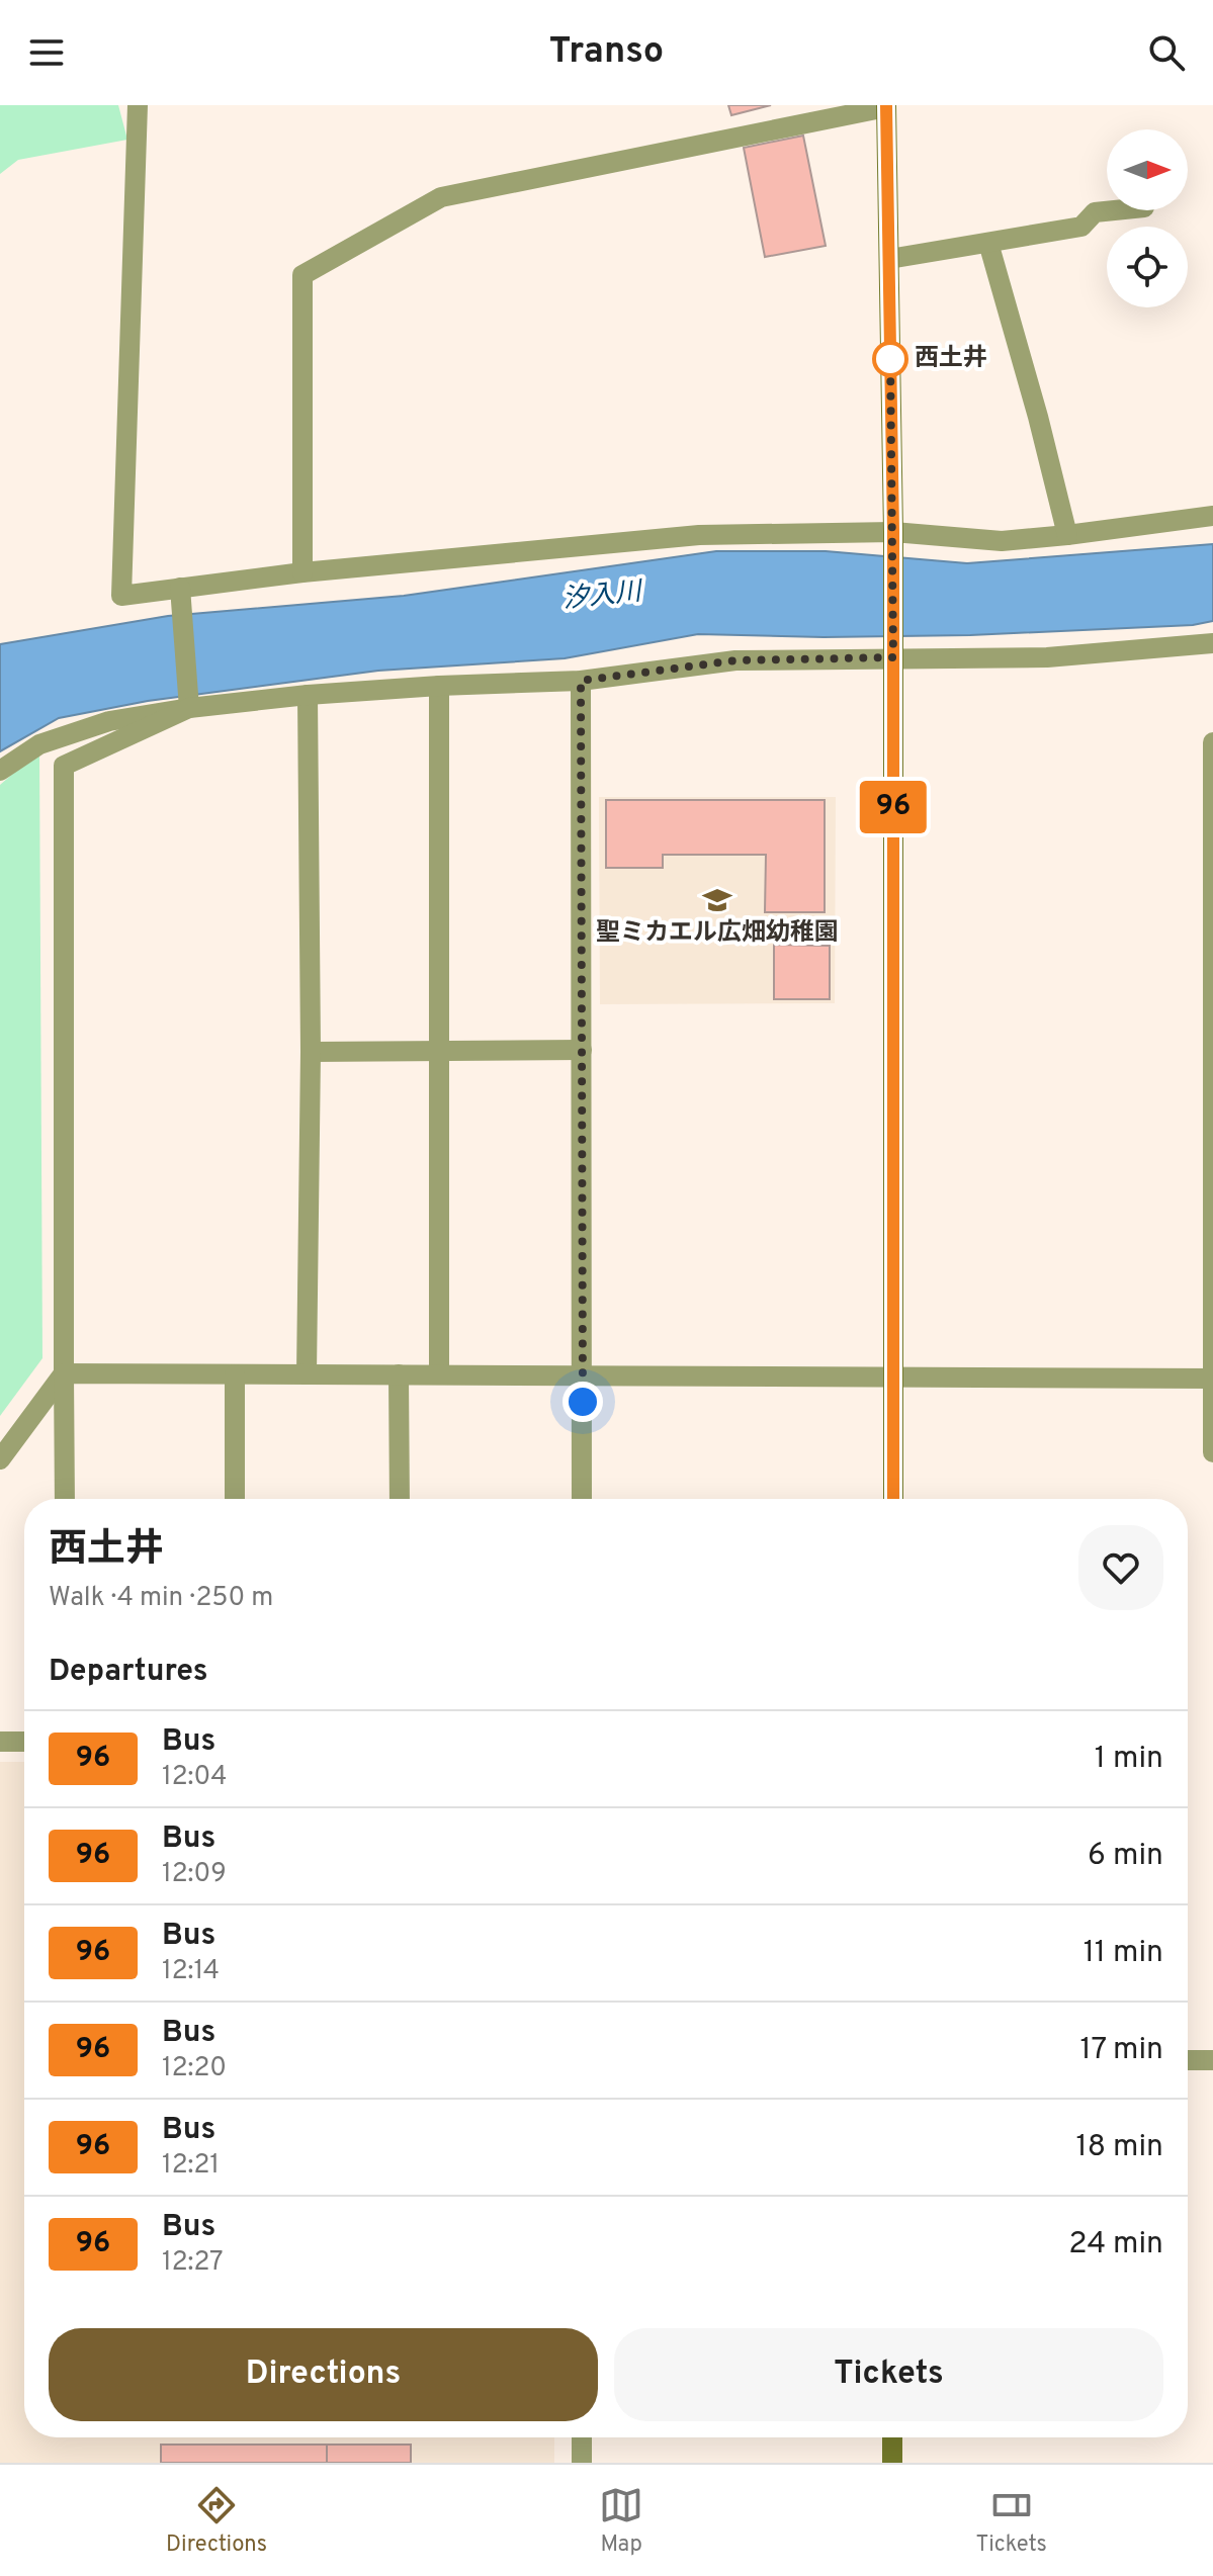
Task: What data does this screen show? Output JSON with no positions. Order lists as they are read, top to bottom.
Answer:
{
  "water": ["汐入川"],
  "places": {
    "other": ["西土井"],
    "school or university": ["聖ミカエル広畑幼稚園"]
  },
  "lines": ["bus line 96"],
  "north": "right",
  "page": {
    "header": "Transo",
    "on_map": "96",
    "heading": [
      ["西土井", "Walk · 4 min · 250 m"],
      "Departures"
    ],
    "list": [
      {
        "mark": "96",
        "name": "Bus",
        "note": "12:04",
        "value": "1 min"
      },
      {
        "mark": "96",
        "name": "Bus",
        "note": "12:09",
        "value": "6 min"
      },
      {
        "mark": "96",
        "name": "Bus",
        "note": "12:14",
        "value": "11 min"
      },
      {
        "mark": "96",
        "name": "Bus",
        "note": "12:20",
        "value": "17 min"
      },
      {
        "mark": "96",
        "name": "Bus",
        "note": "12:21",
        "value": "18 min"
      },
      {
        "mark": "96",
        "name": "Bus",
        "note": "12:27",
        "value": "24 min"
      }
    ],
    "buttons": ["Directions", "Tickets"],
    "tabs": ["Directions", "Map", "Tickets"]
  }
}
